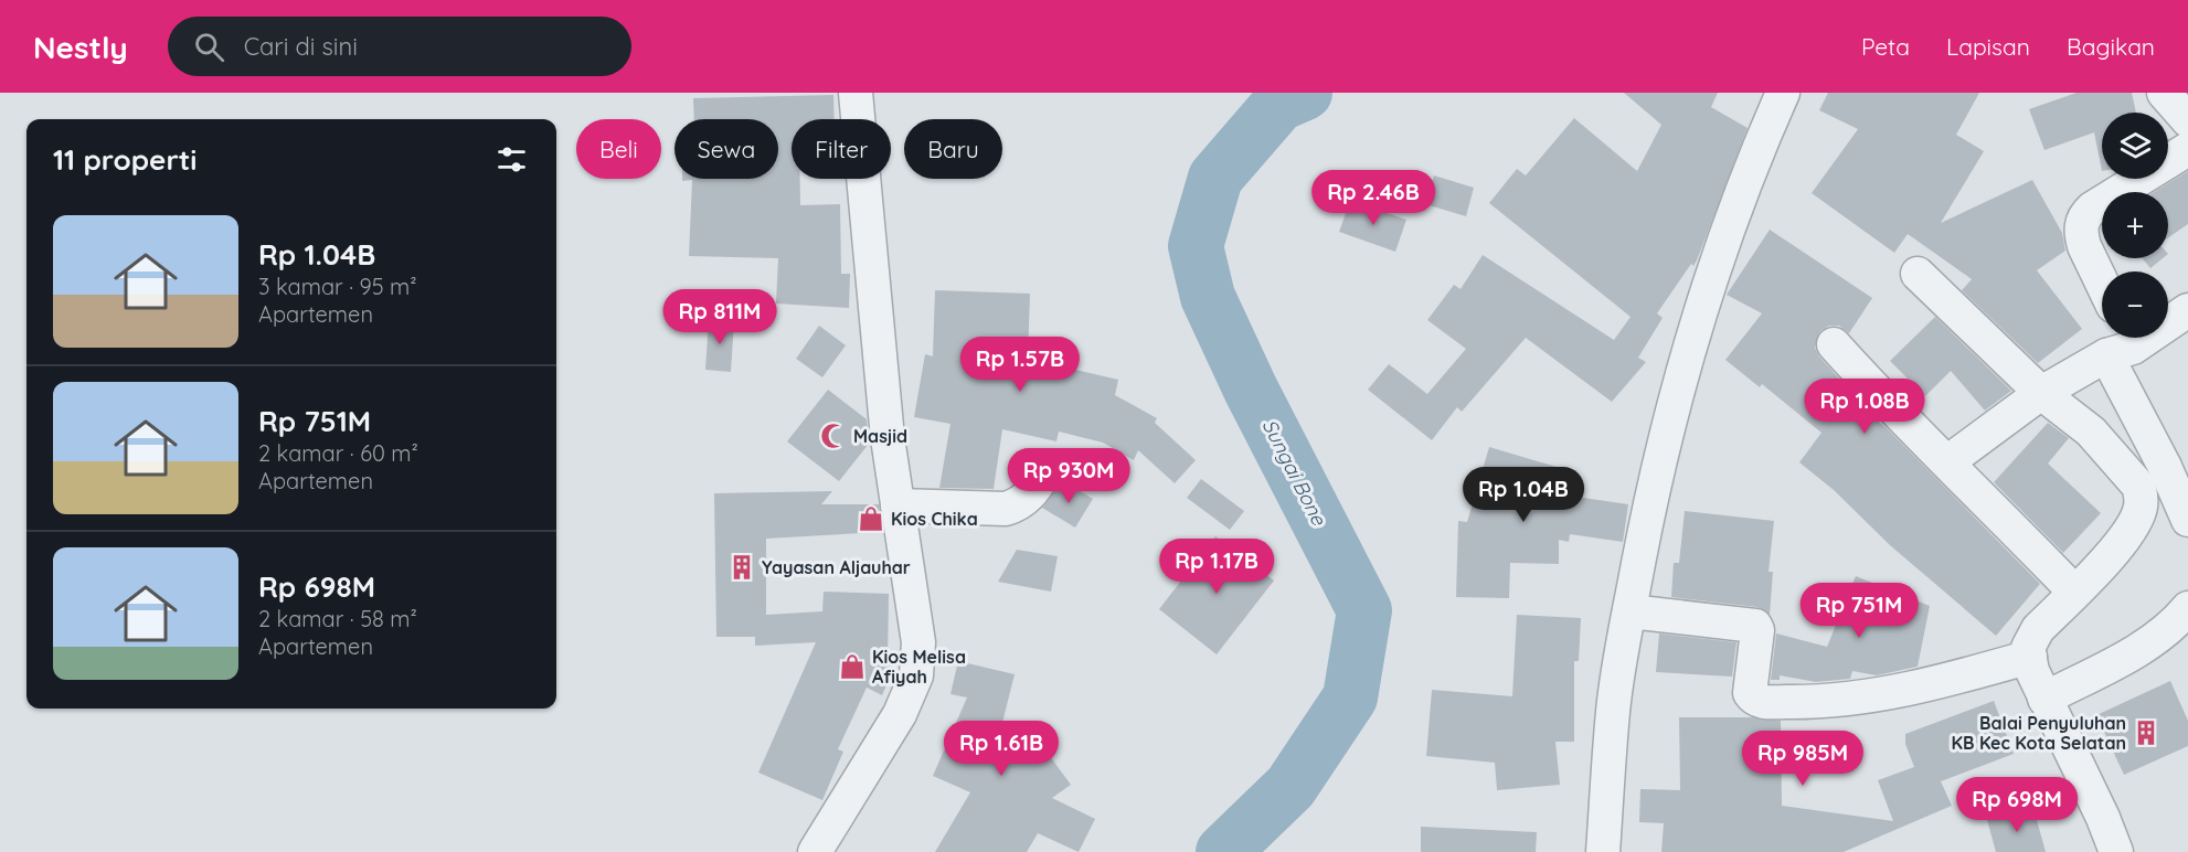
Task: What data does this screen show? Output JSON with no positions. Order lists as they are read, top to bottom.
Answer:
{
  "water": ["Sungai Bone"],
  "places": {
    "mosque": ["Masjid"],
    "shop": ["Kios Chika", "Kios Melisa Afiyah"],
    "building": ["Yayasan Aljauhar", "Balai Penyuluhan KB Kec Kota Selatan"]
  },
  "page": {
    "header": "Nestly",
    "search": "Cari di sini",
    "nav": ["Peta", "Lapisan", "Bagikan"],
    "map_buttons": ["+", "−"],
    "chip": [
      "Beli",
      "Sewa",
      "Filter",
      "Baru"
    ],
    "heading": "11 properti",
    "price": [
      "Rp 2.46B",
      "Rp 811M",
      "Rp 1.57B",
      "Rp 1.08B",
      "Rp 930M",
      "Rp 1.04B",
      "Rp 1.17B",
      "Rp 751M",
      "Rp 1.61B",
      "Rp 985M",
      "Rp 698M"
    ],
    "list": [
      {
        "name": "Rp 1.04B",
        "note": "3 kamar · 95 m² · Apartemen"
      },
      {
        "name": "Rp 751M",
        "note": "2 kamar · 60 m² · Apartemen"
      },
      {
        "name": "Rp 698M",
        "note": "2 kamar · 58 m² · Apartemen"
      }
    ]
  }
}
